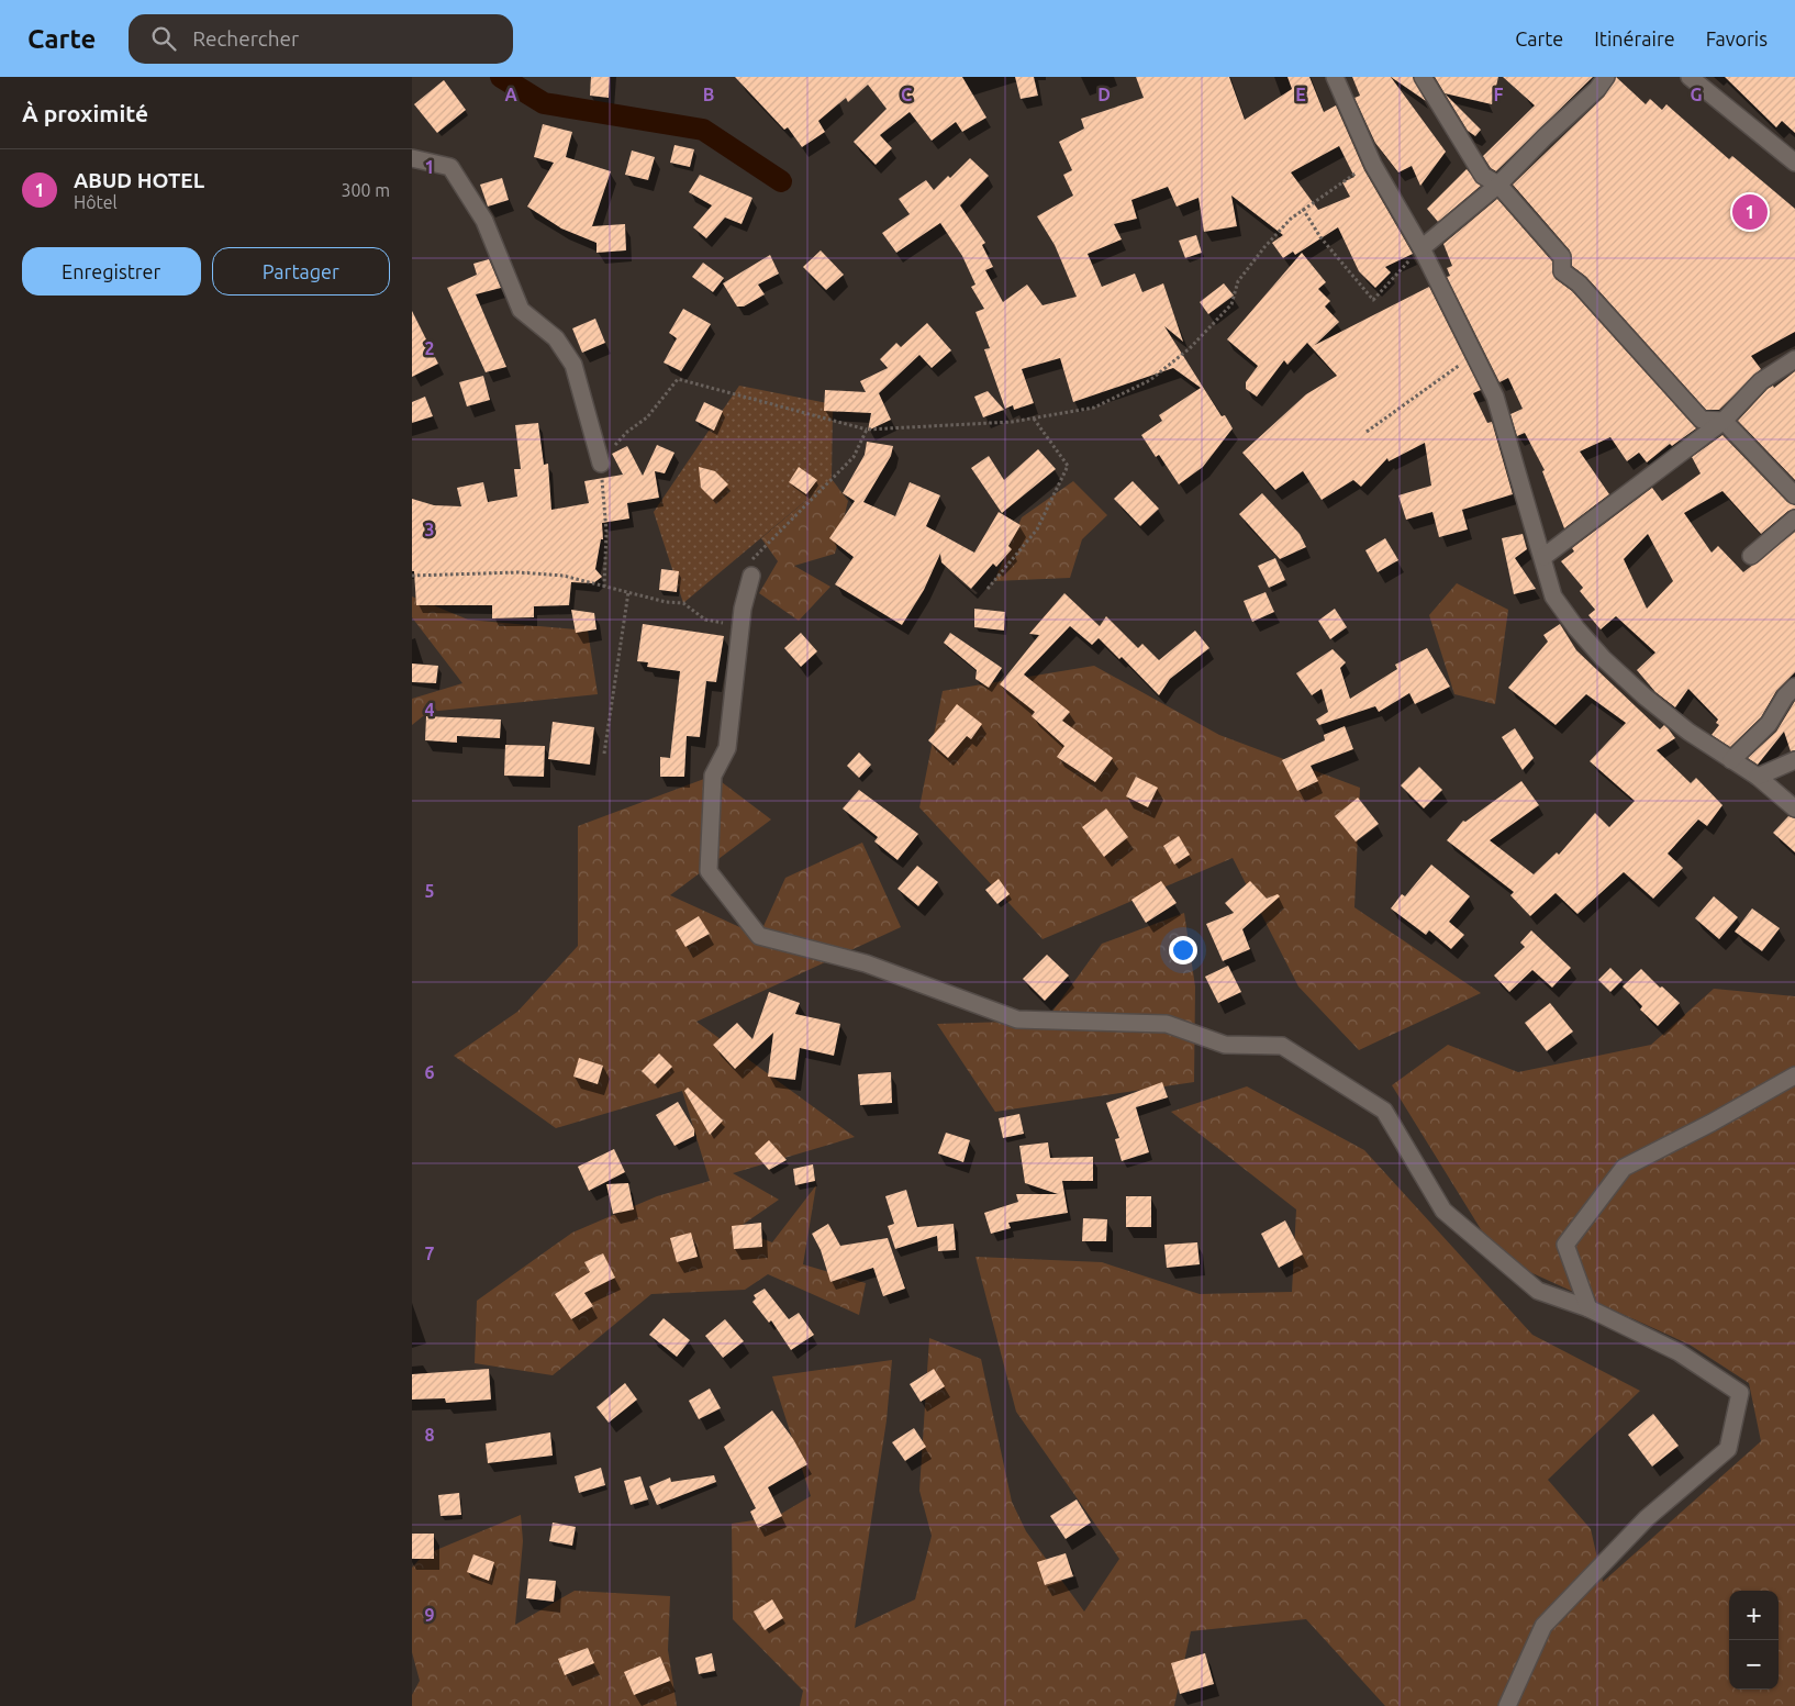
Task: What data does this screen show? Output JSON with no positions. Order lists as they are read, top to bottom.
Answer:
{
  "page": {
    "header": "Carte",
    "search": "Rechercher",
    "nav": ["Carte", "Itinéraire", "Favoris"],
    "heading": "À proximité",
    "list": [
      {
        "mark": "1",
        "name": "ABUD HOTEL",
        "note": "Hôtel",
        "value": "300 m"
      }
    ],
    "pins": "1",
    "buttons": ["Enregistrer", "Partager"],
    "map_buttons": ["+", "−"]
  },
  "grid": {
    "columns": [
      "A",
      "B",
      "C",
      "D",
      "E",
      "F",
      "G"
    ],
    "rows": [
      "1",
      "2",
      "3",
      "4",
      "5",
      "6",
      "7",
      "8",
      "9"
    ]
  }
}
